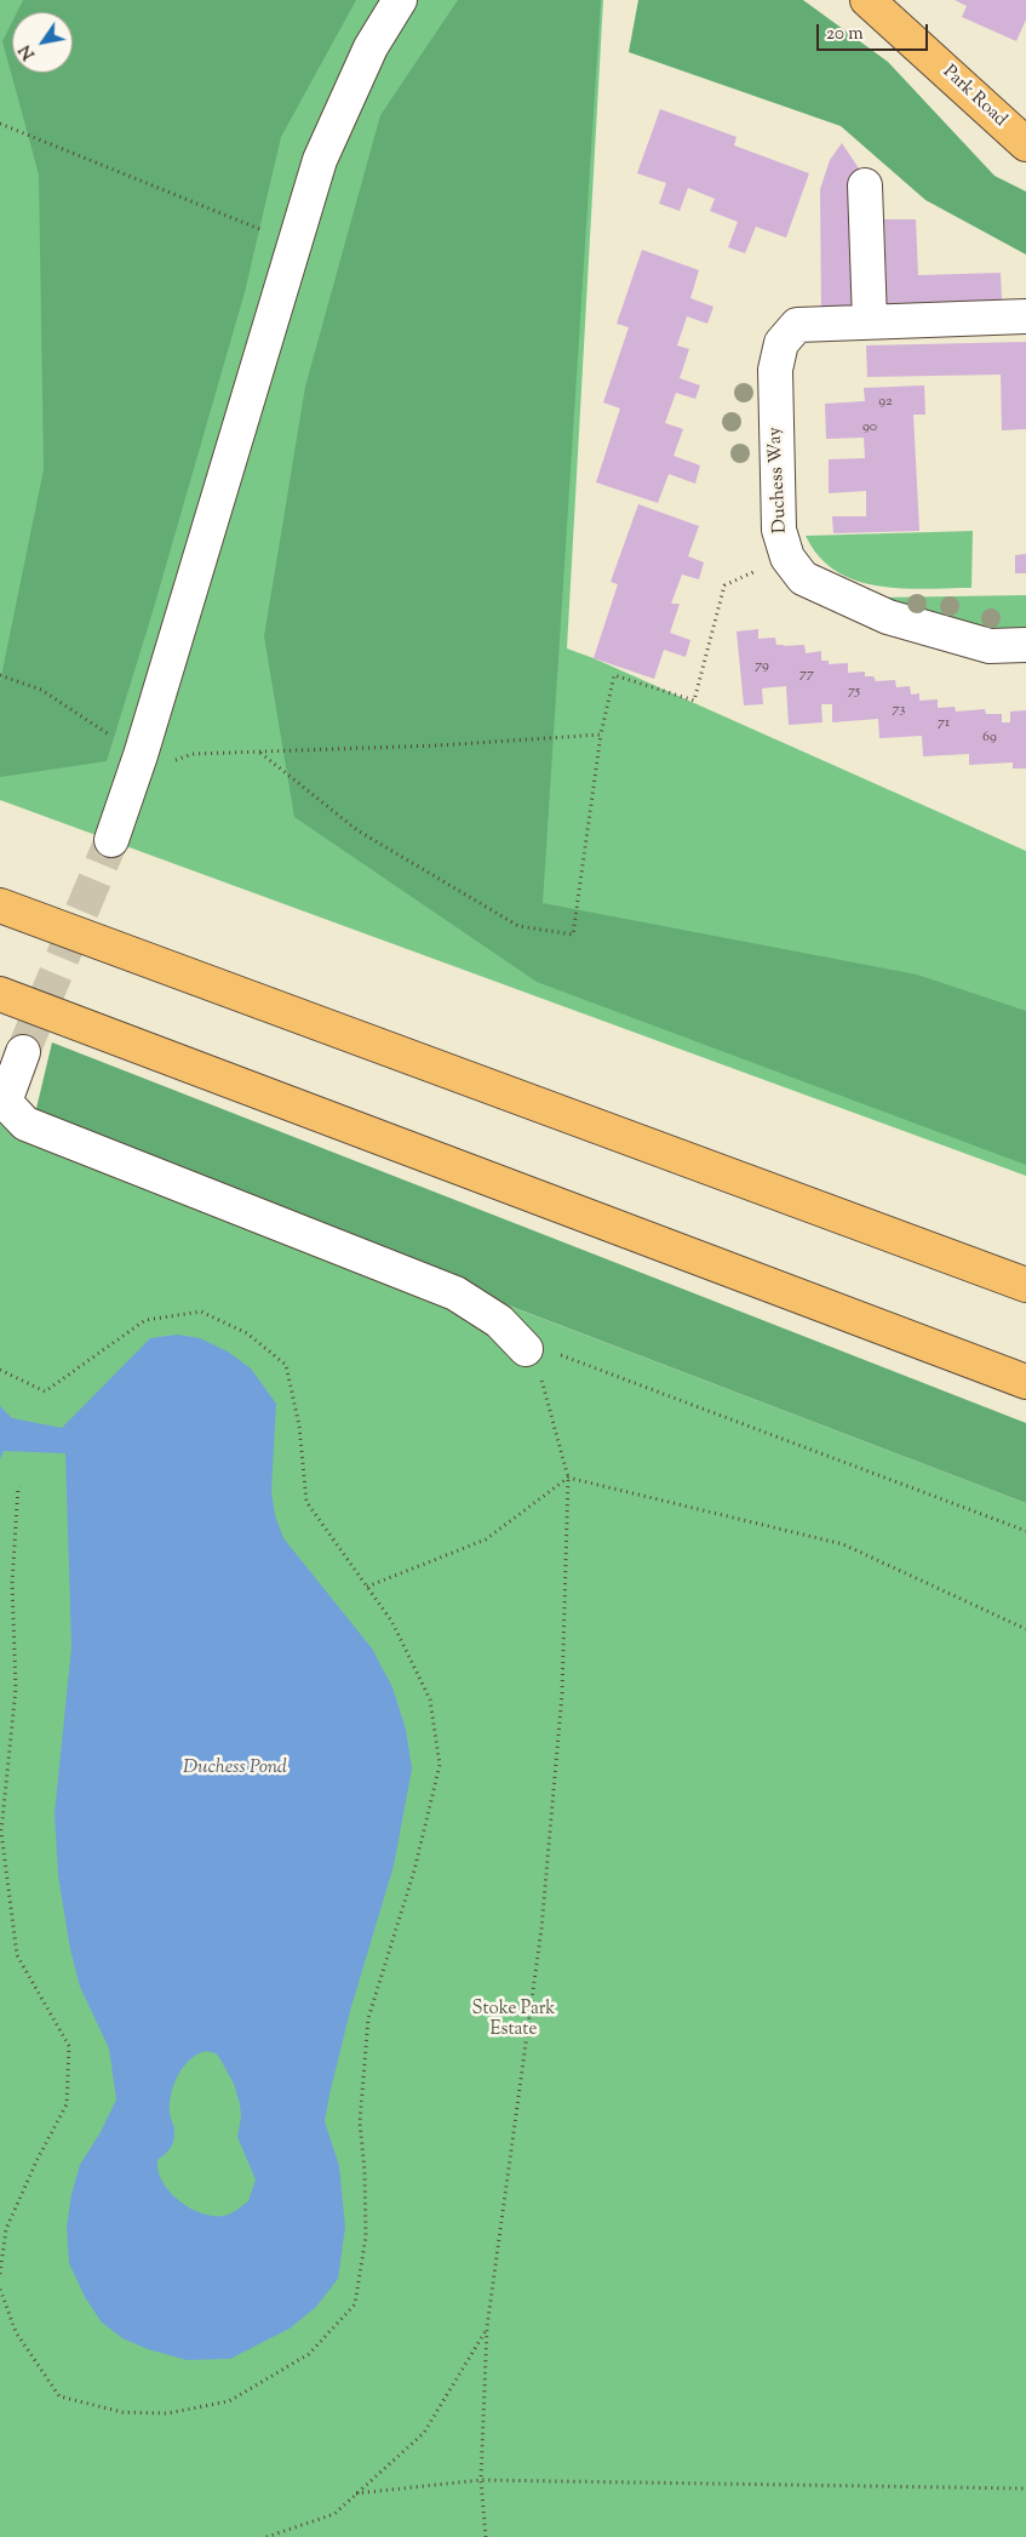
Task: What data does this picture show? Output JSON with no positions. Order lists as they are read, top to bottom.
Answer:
{
  "streets": {
    "main road": ["Park Road"],
    "street": ["Duchess Way"]
  },
  "water": ["Duchess Pond"],
  "parks": ["Stoke Park Estate"],
  "house_numbers": [
    "92",
    "90",
    "79",
    "77",
    "75",
    "73",
    "71",
    "69"
  ],
  "scale_bar": "20 m",
  "north": "bottom left"
}
